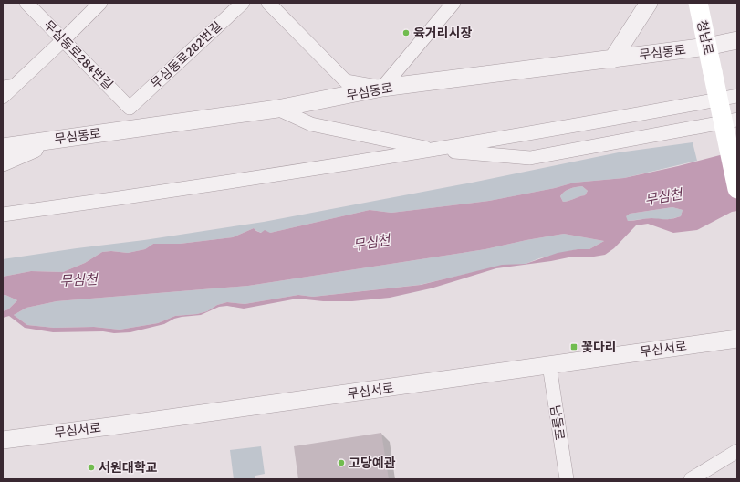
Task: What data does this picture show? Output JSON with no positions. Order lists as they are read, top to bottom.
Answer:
{
  "streets": {
    "main road": ["청남로"],
    "street": [
      "무심동로",
      "무심동로284번길",
      "무심동로282번길",
      "무심서로",
      "남들로"
    ]
  },
  "crossings": [
    ["청남로", "무심동로"],
    ["무심동로284번길", "무심동로282번길"],
    ["무심서로", "남들로"]
  ],
  "water": ["무심천"],
  "places": {
    "other": ["육거리시장", "고당예관", "서원대학교"],
    "transit": ["꽃다리"]
  }
}
